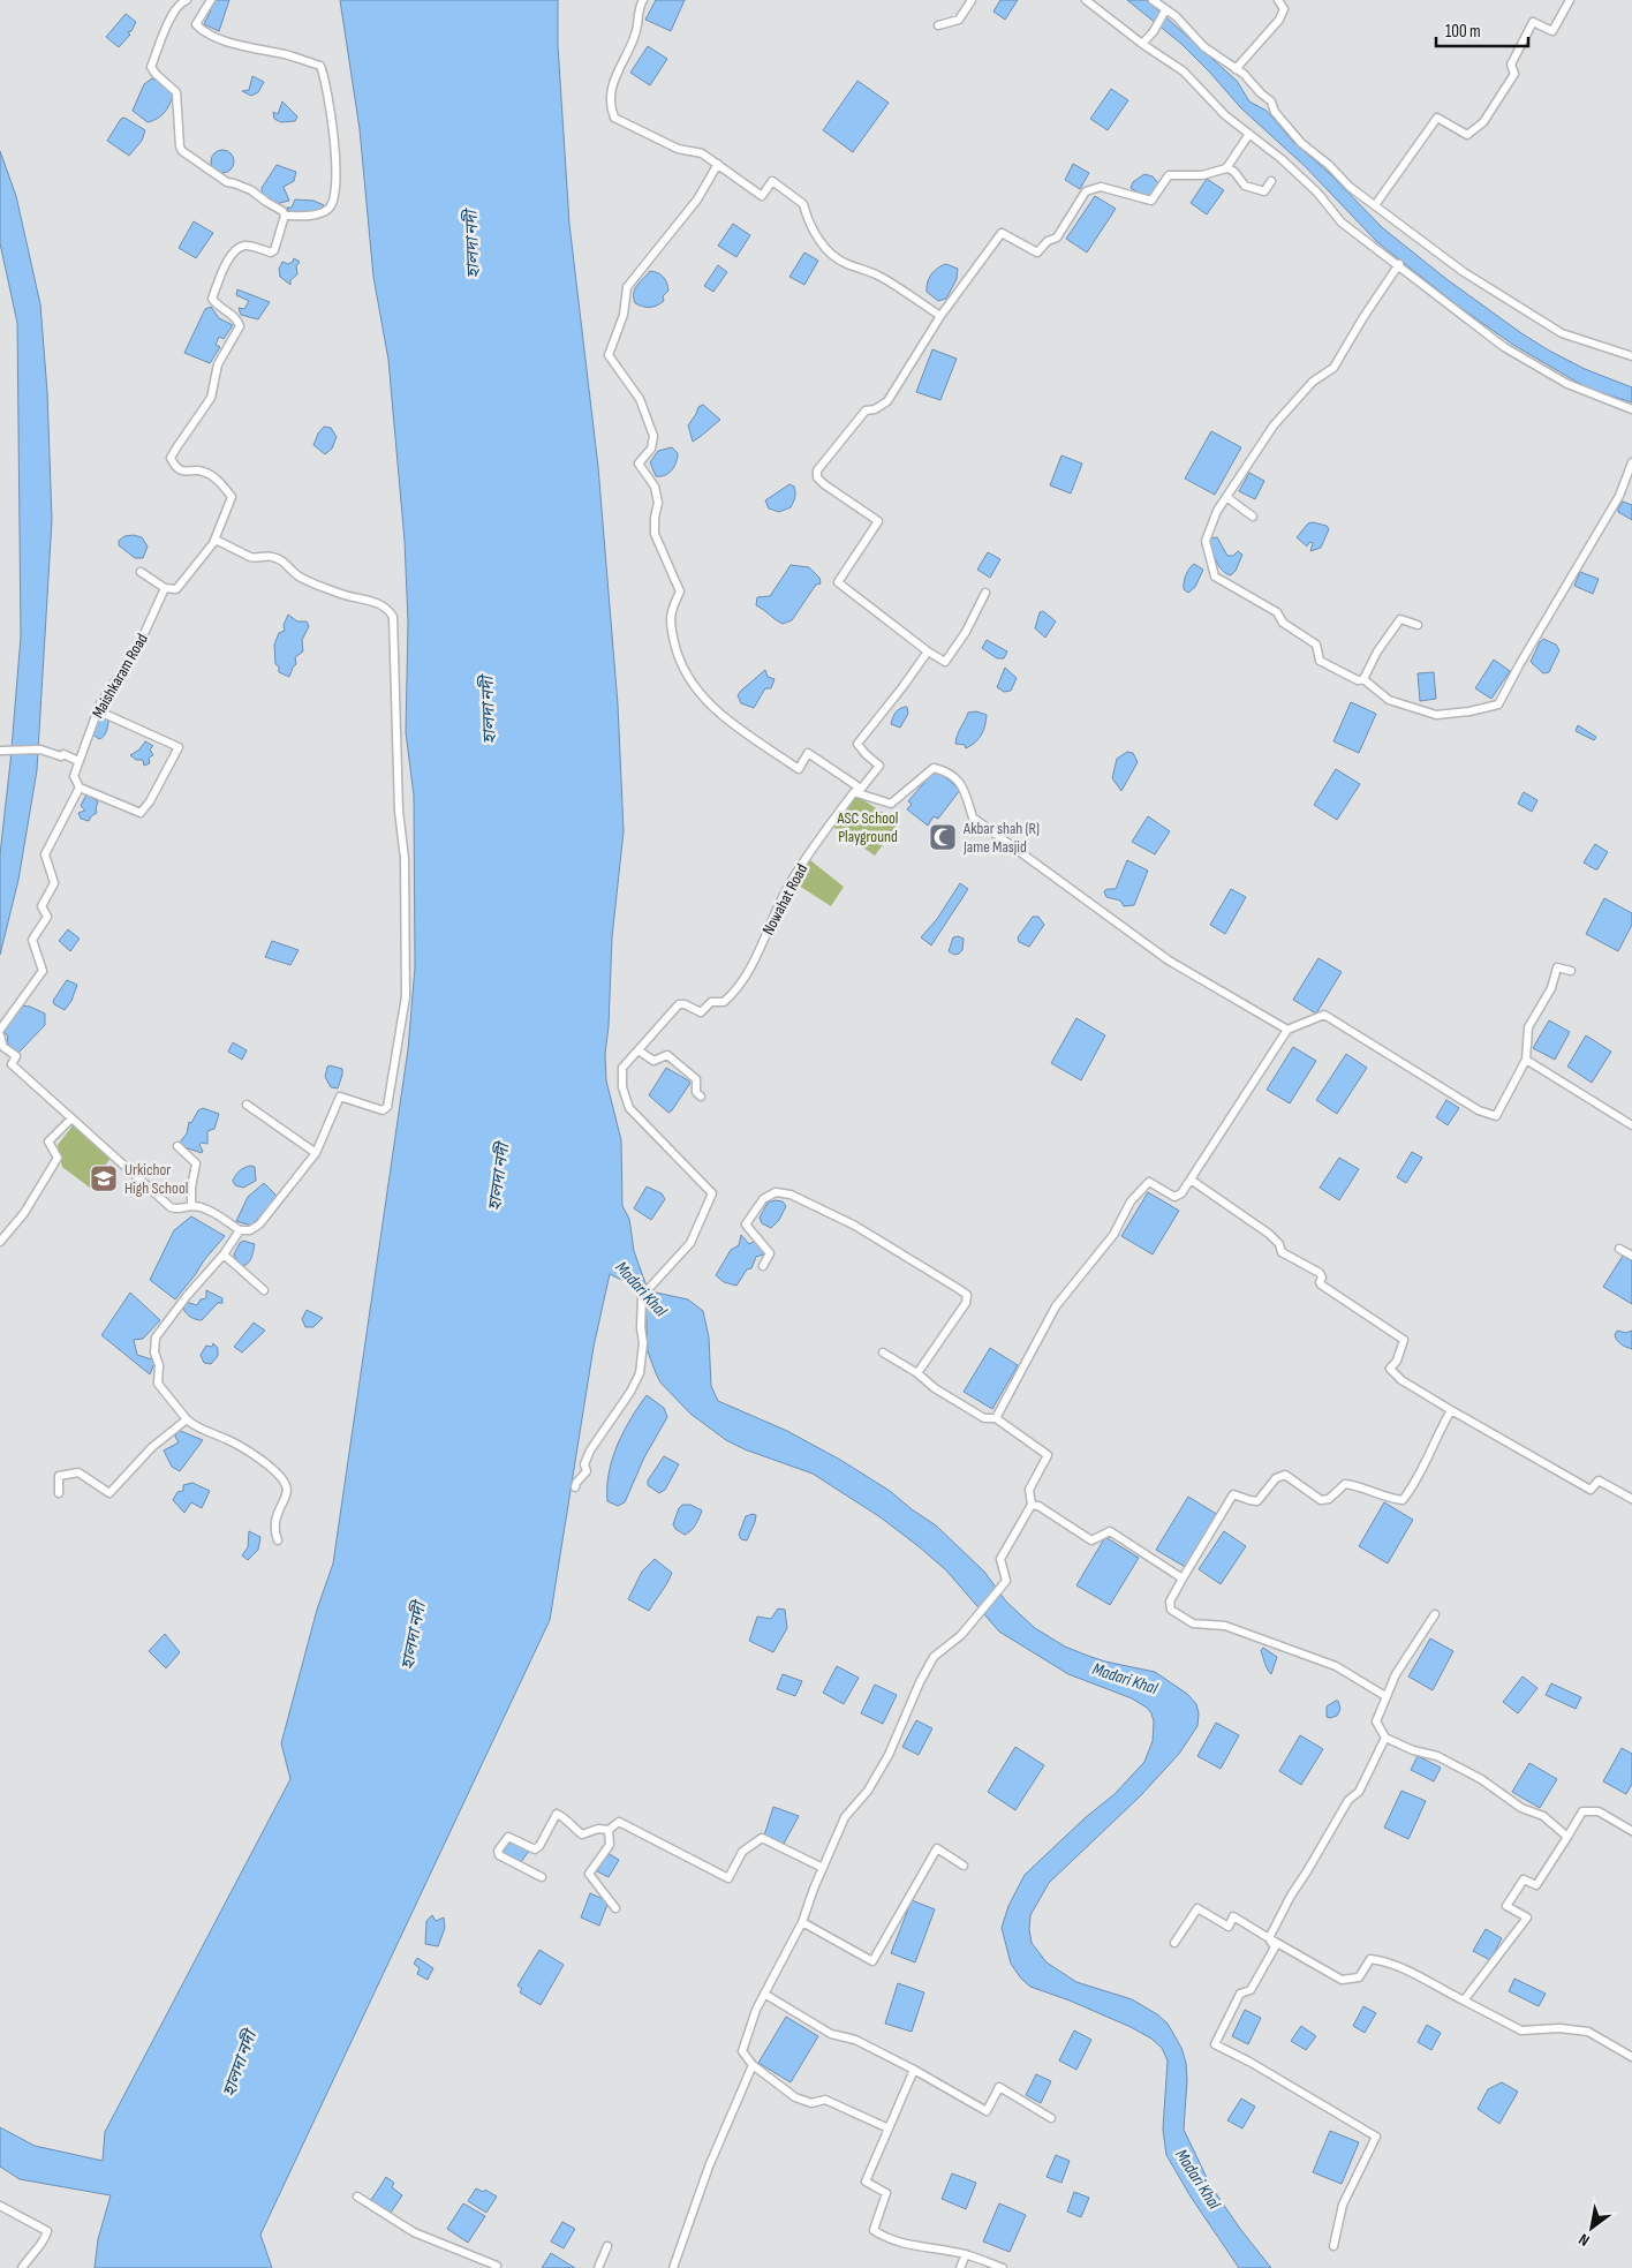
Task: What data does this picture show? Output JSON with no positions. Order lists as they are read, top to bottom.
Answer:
{
  "streets": {
    "street": ["Maishkaram Road", "Nowahat Road"]
  },
  "water": ["হালদা নদী", "Madari Khal"],
  "parks": ["ASC School Playground"],
  "places": {
    "mosque": ["Akbar shah (R) Jame Masjid"],
    "school or university": ["Urkichor High School"]
  },
  "scale_bar": "100 m",
  "north": "bottom left"
}
